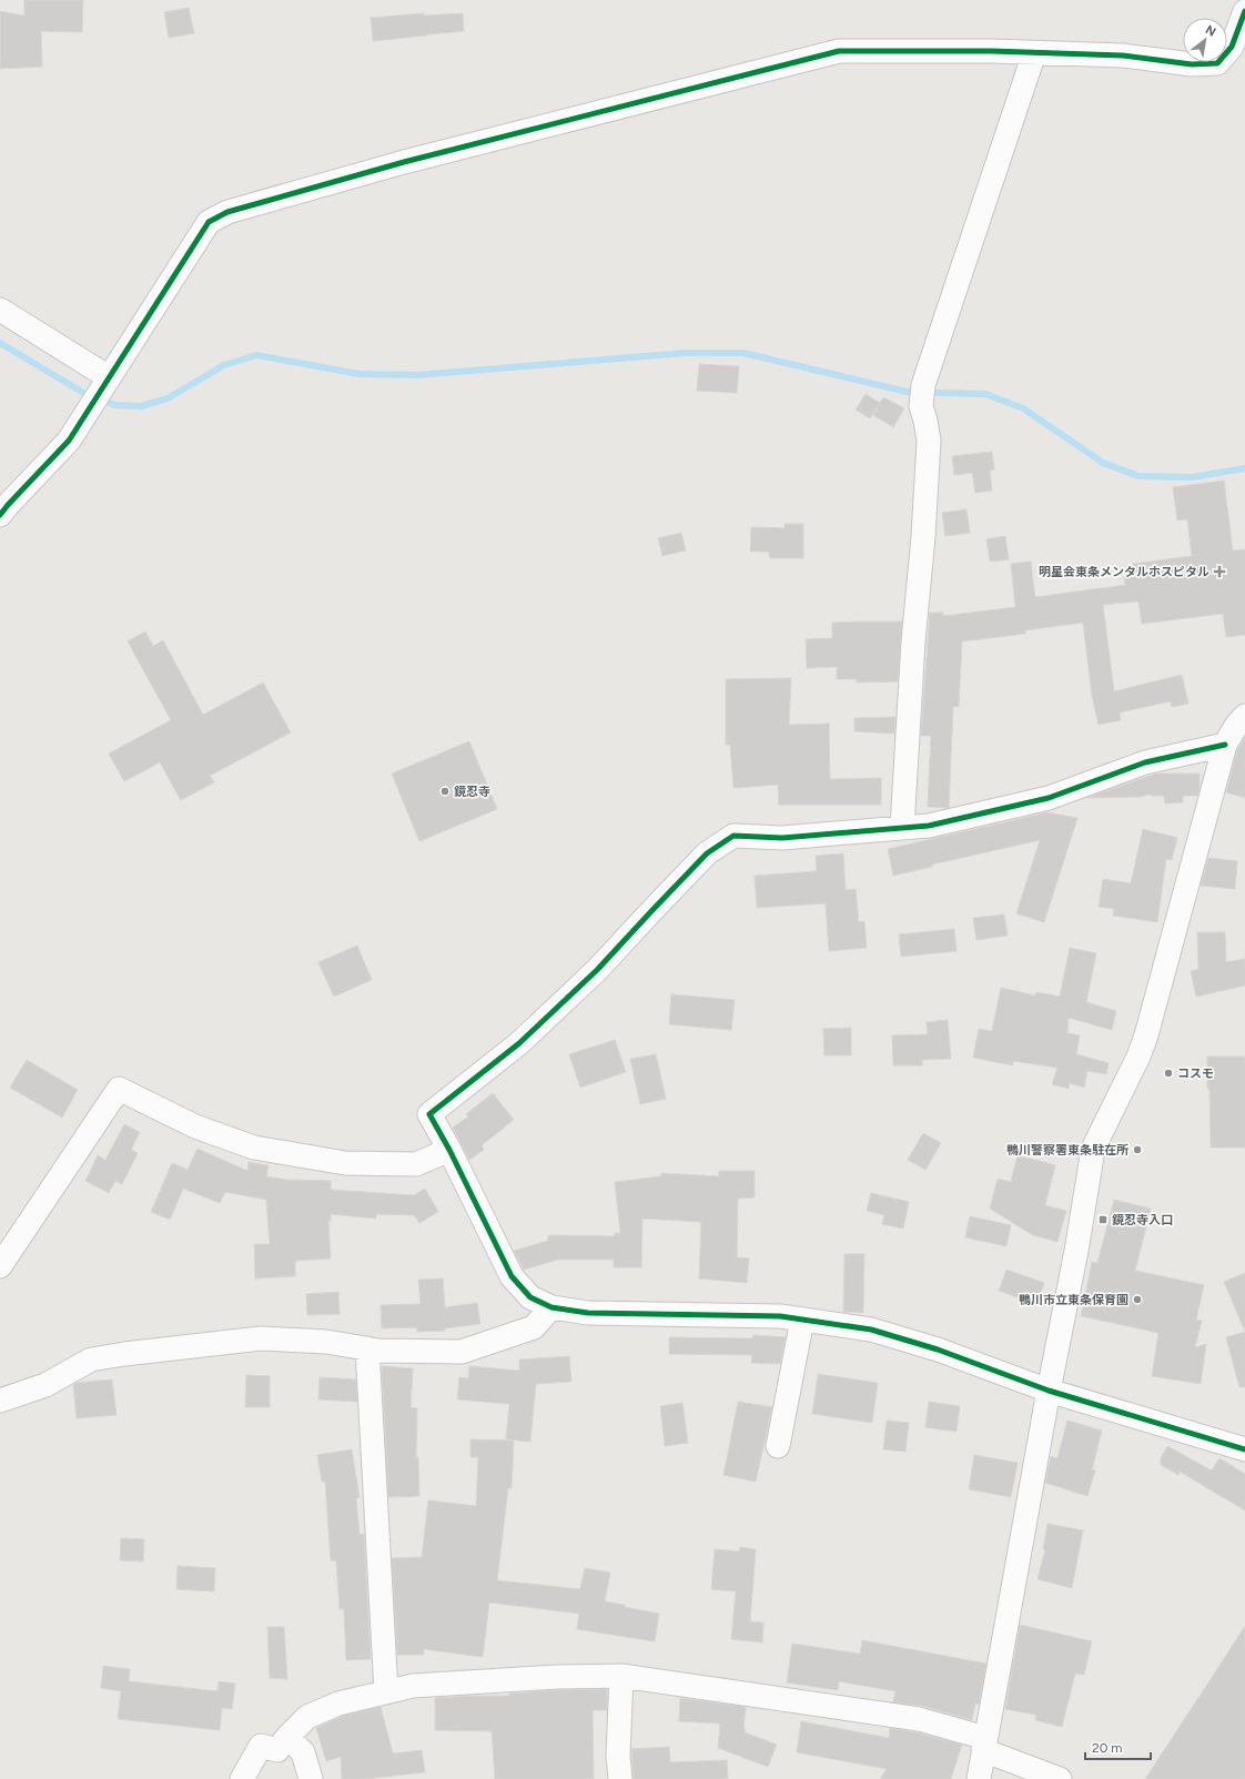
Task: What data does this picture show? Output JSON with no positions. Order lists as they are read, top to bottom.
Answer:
{
  "places": {
    "health": ["明星会東条メンタルホスピタル"],
    "other": [
      "鏡忍寺",
      "コスモ",
      "鴨川警察署東条駐在所",
      "鴨川市立東条保育園"
    ],
    "transit": ["鏡忍寺入口"]
  },
  "scale_bar": "20 m",
  "north": "top right"
}
